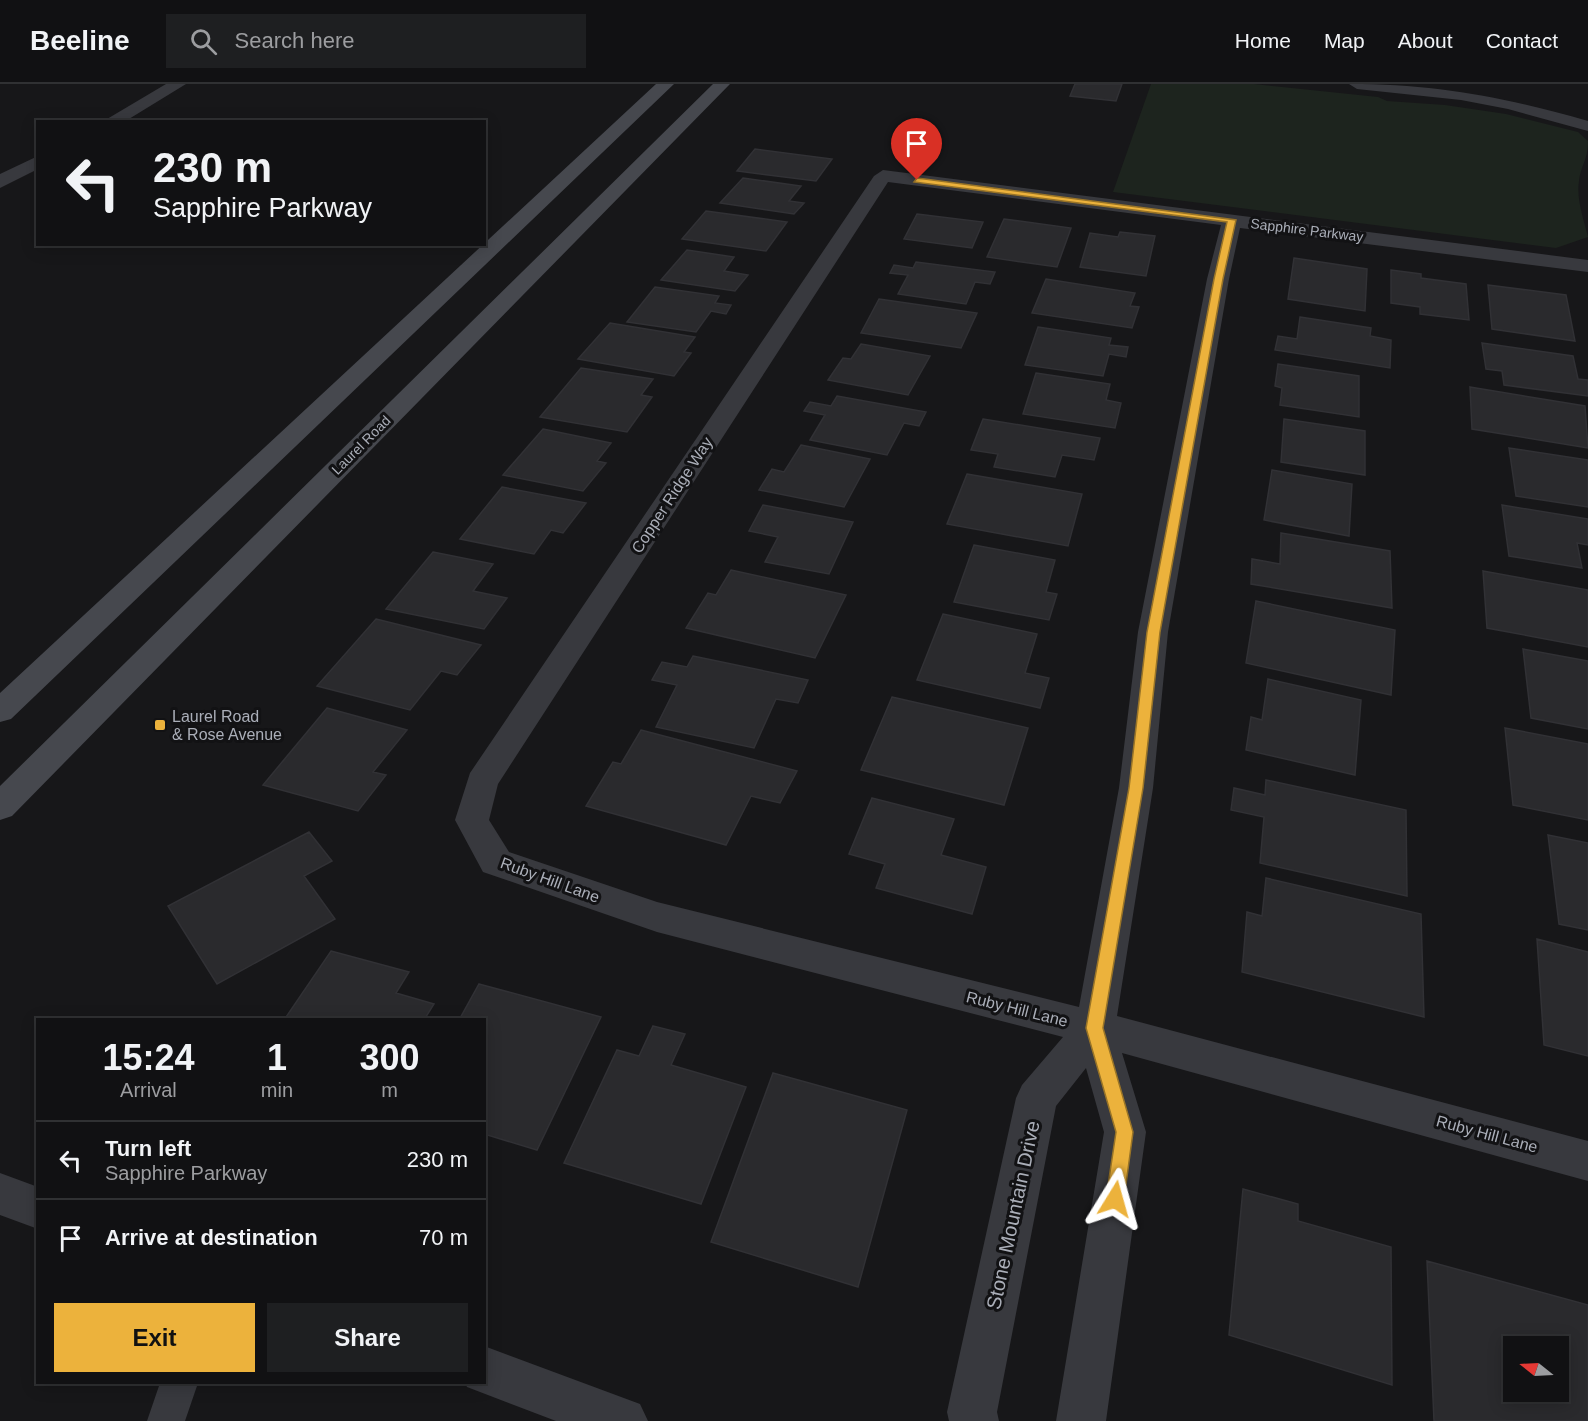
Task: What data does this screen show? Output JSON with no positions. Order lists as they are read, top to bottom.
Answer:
{
  "streets": {
    "main road": ["Laurel Road"],
    "street": [
      "Sapphire Parkway",
      "Copper Ridge Way",
      "Ruby Hill Lane",
      "Stone Mountain Drive"
    ]
  },
  "crossings": [
    ["Sapphire Parkway", "Copper Ridge Way"],
    ["Sapphire Parkway", "Stone Mountain Drive"],
    ["Copper Ridge Way", "Ruby Hill Lane"],
    ["Ruby Hill Lane", "Stone Mountain Drive"]
  ],
  "places": {
    "transit": ["Laurel Road & Rose Avenue"]
  },
  "north": "left",
  "page": {
    "header": "Beeline",
    "search": "Search here",
    "nav": [
      "Home",
      "Map",
      "About",
      "Contact"
    ],
    "turn": ["230 m", "Sapphire Parkway"],
    "eta": [
      "15:24",
      "Arrival",
      "1",
      "min",
      "300",
      "m"
    ],
    "list": [
      {
        "name": "Turn left",
        "note": "Sapphire Parkway",
        "value": "230 m"
      },
      {
        "name": "Arrive at destination",
        "value": "70 m"
      }
    ],
    "buttons": ["Exit", "Share"]
  }
}
